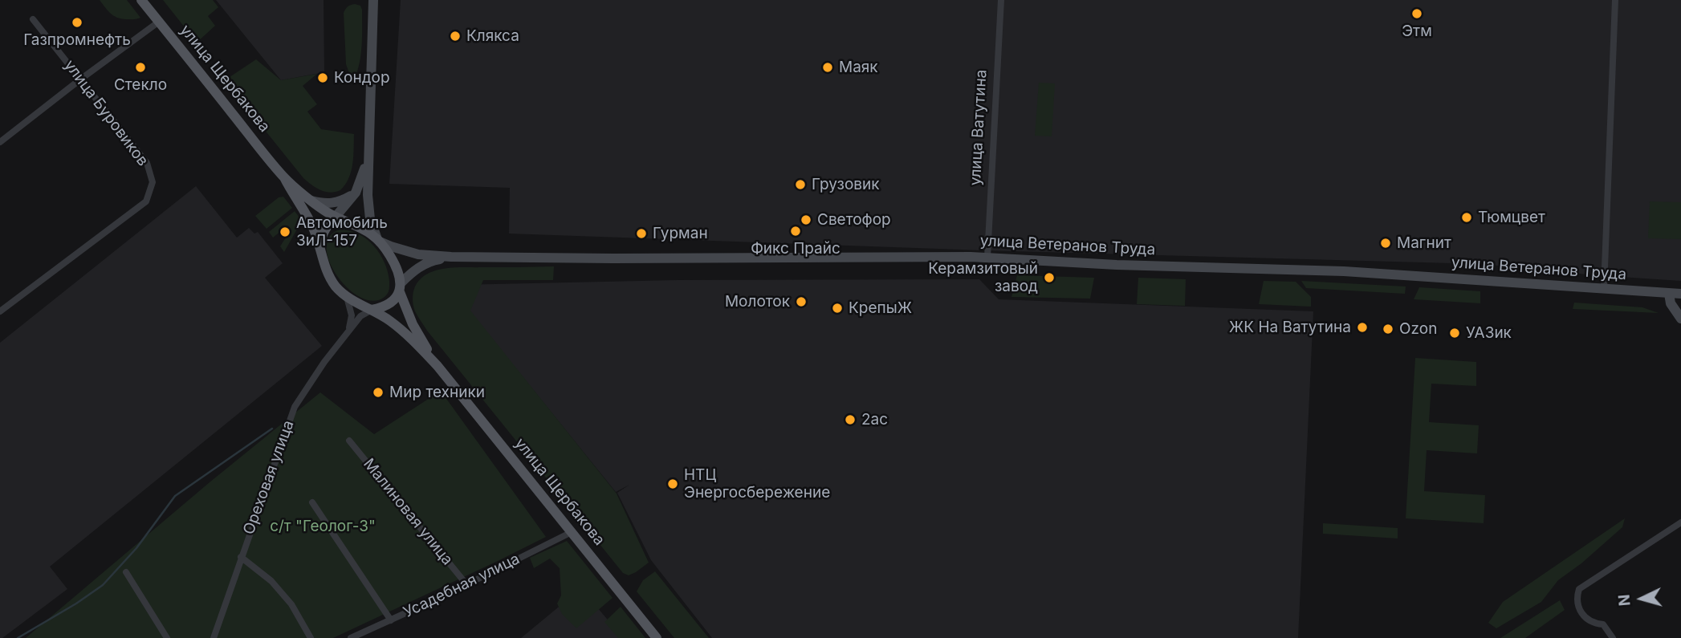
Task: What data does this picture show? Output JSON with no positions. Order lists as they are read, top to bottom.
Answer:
{
  "streets": {
    "main road": ["улица Щербакова", "улица Ветеранов Труда"],
    "street": [
      "улица Буровиков",
      "улица Ватутина",
      "Ореховая улица",
      "Малиновая улица",
      "Усадебная улица"
    ]
  },
  "crossings": [
    ["улица Щербакова", "Усадебная улица"],
    ["улица Ватутина", "улица Ветеранов Труда"],
    ["Малиновая улица", "Усадебная улица"]
  ],
  "parks": ["с/т \"Геолог-3\""],
  "places": [
    "Этм",
    "Газпромнефть",
    "Клякса",
    "Стекло",
    "Маяк",
    "Кондор",
    "Грузовик",
    "Тюмцвет",
    "Светофор",
    "Фикс Прайс",
    "Автомобиль ЗиЛ-157",
    "Гурман",
    "Магнит",
    "Керамзитовый завод",
    "Молоток",
    "КрепыЖ",
    "ЖК На Ватутина",
    "Ozon",
    "УАЗик",
    "Мир техники",
    "2ас",
    "НТЦ Энергосбережение"
  ],
  "north": "left"
}
